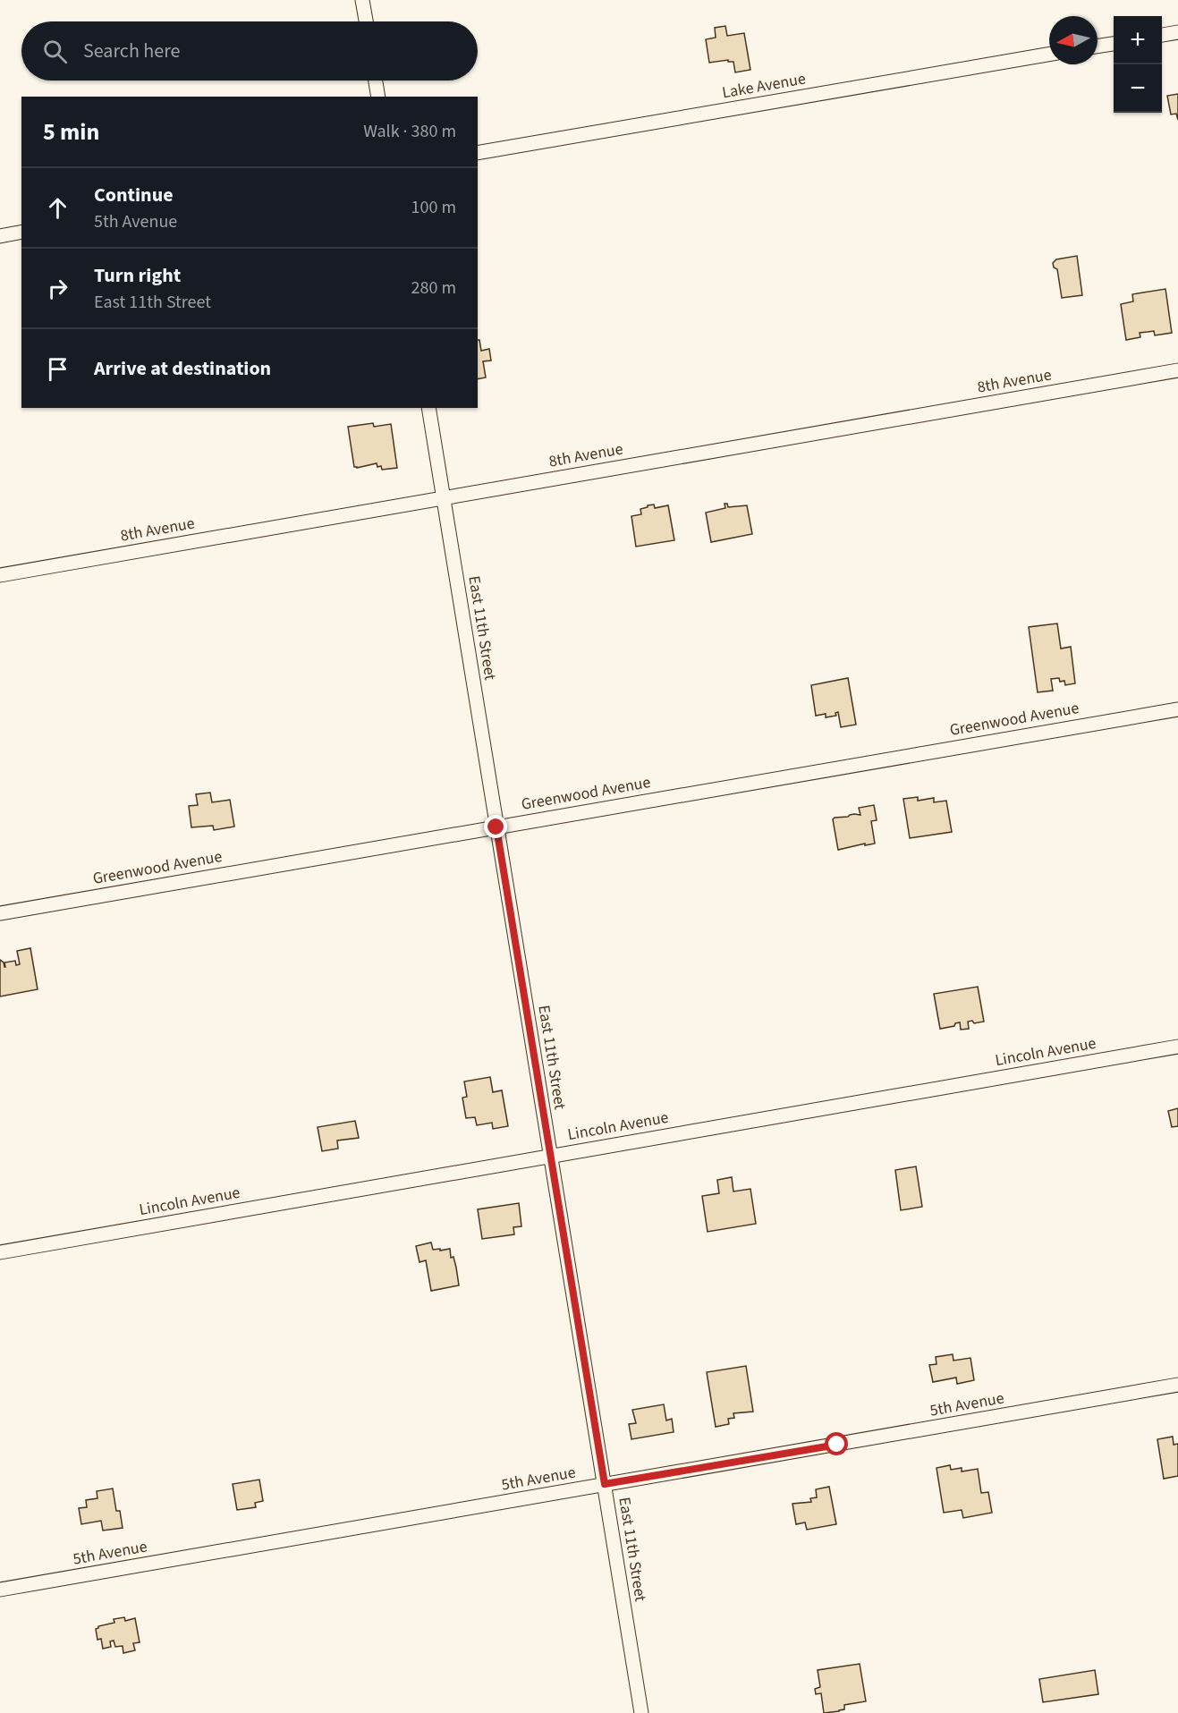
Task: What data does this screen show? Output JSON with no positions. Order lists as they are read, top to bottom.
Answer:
{
  "streets": {
    "street": [
      "Lake Avenue",
      "8th Avenue",
      "East 11th Street",
      "Greenwood Avenue",
      "Lincoln Avenue",
      "5th Avenue"
    ]
  },
  "crossings": [
    ["8th Avenue", "East 11th Street"],
    ["East 11th Street", "Greenwood Avenue"],
    ["East 11th Street", "Lincoln Avenue"],
    ["East 11th Street", "5th Avenue"]
  ],
  "north": "left",
  "page": {
    "map_buttons": ["+", "−"],
    "search": "Search here",
    "heading": ["5 min", "Walk · 380 m"],
    "list": [
      ["Continue", "5th Avenue", "100 m"],
      ["Turn right", "East 11th Street", "280 m"],
      "Arrive at destination"
    ]
  }
}
